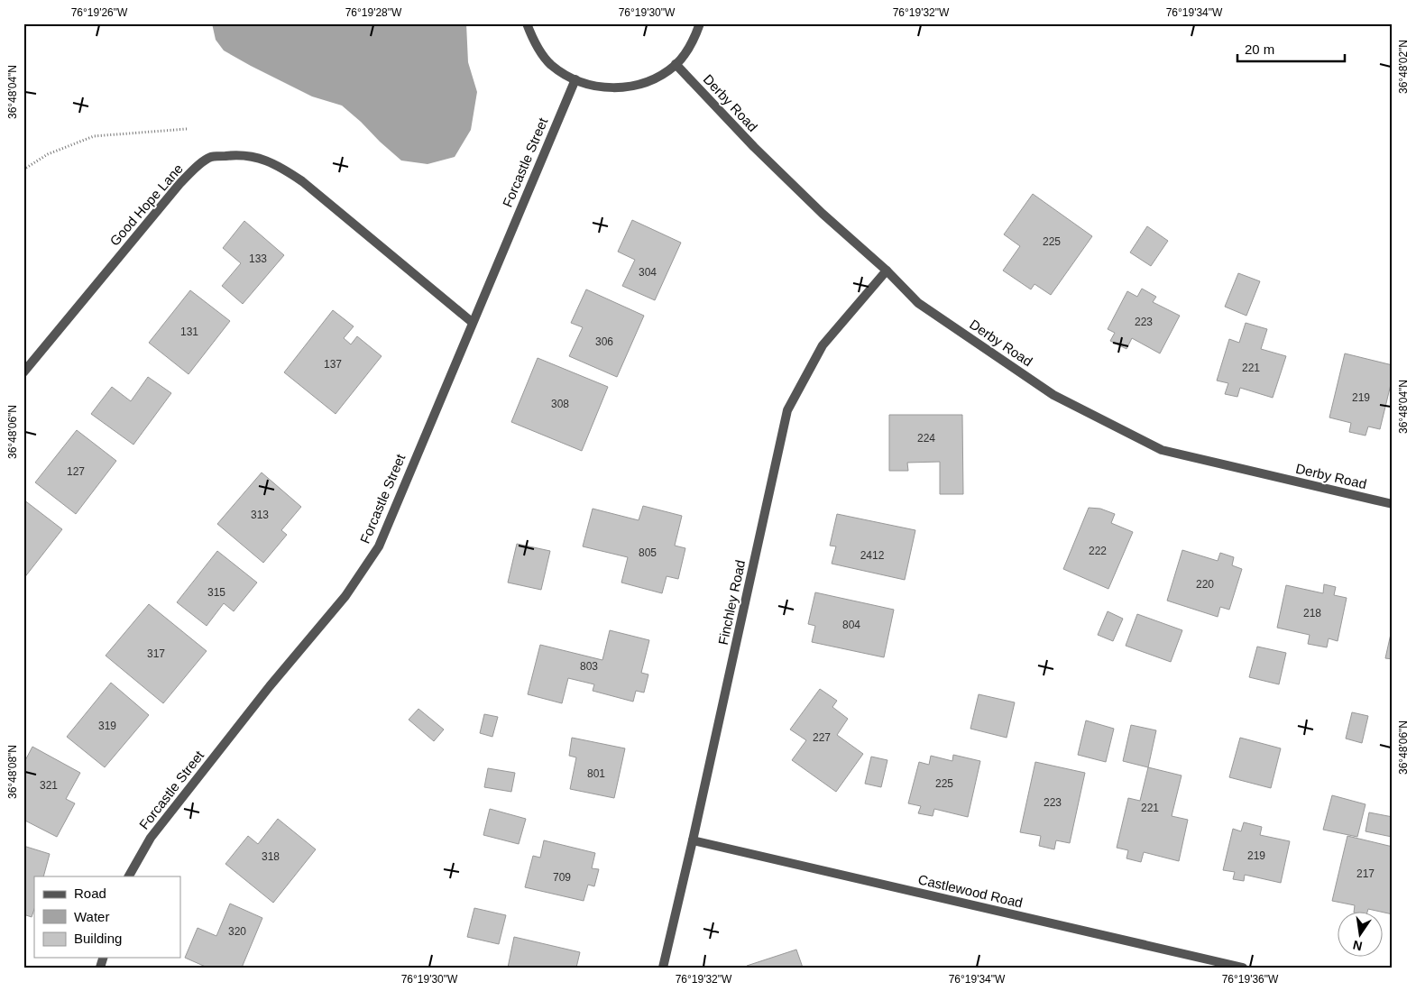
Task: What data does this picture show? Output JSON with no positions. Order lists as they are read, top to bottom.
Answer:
{
  "streets": {
    "street": [
      "Derby Road",
      "Forcastle Street",
      "Good Hope Lane",
      "Finchley Road",
      "Castlewood Road"
    ]
  },
  "crossings": [
    ["Derby Road", "Finchley Road"],
    ["Forcastle Street", "Good Hope Lane"],
    ["Finchley Road", "Castlewood Road"]
  ],
  "house_numbers": [
    "225",
    "133",
    "304",
    "223",
    "131",
    "306",
    "137",
    "221",
    "219",
    "308",
    "224",
    "127",
    "313",
    "222",
    "805",
    "2412",
    "220",
    "315",
    "218",
    "804",
    "317",
    "803",
    "319",
    "227",
    "801",
    "225",
    "321",
    "223",
    "221",
    "219",
    "318",
    "217",
    "709",
    "320"
  ],
  "legend": ["Road", "Water", "Building"],
  "scale_bar": "20 m",
  "north": "bottom",
  "coordinates": [
    "76°19'26\"W",
    "76°19'28\"W",
    "76°19'30\"W",
    "76°19'32\"W",
    "76°19'34\"W",
    "36°48'02\"N",
    "36°48'04\"N",
    "36°48'06\"N",
    "36°48'08\"N",
    "76°19'36\"W"
  ]
}
